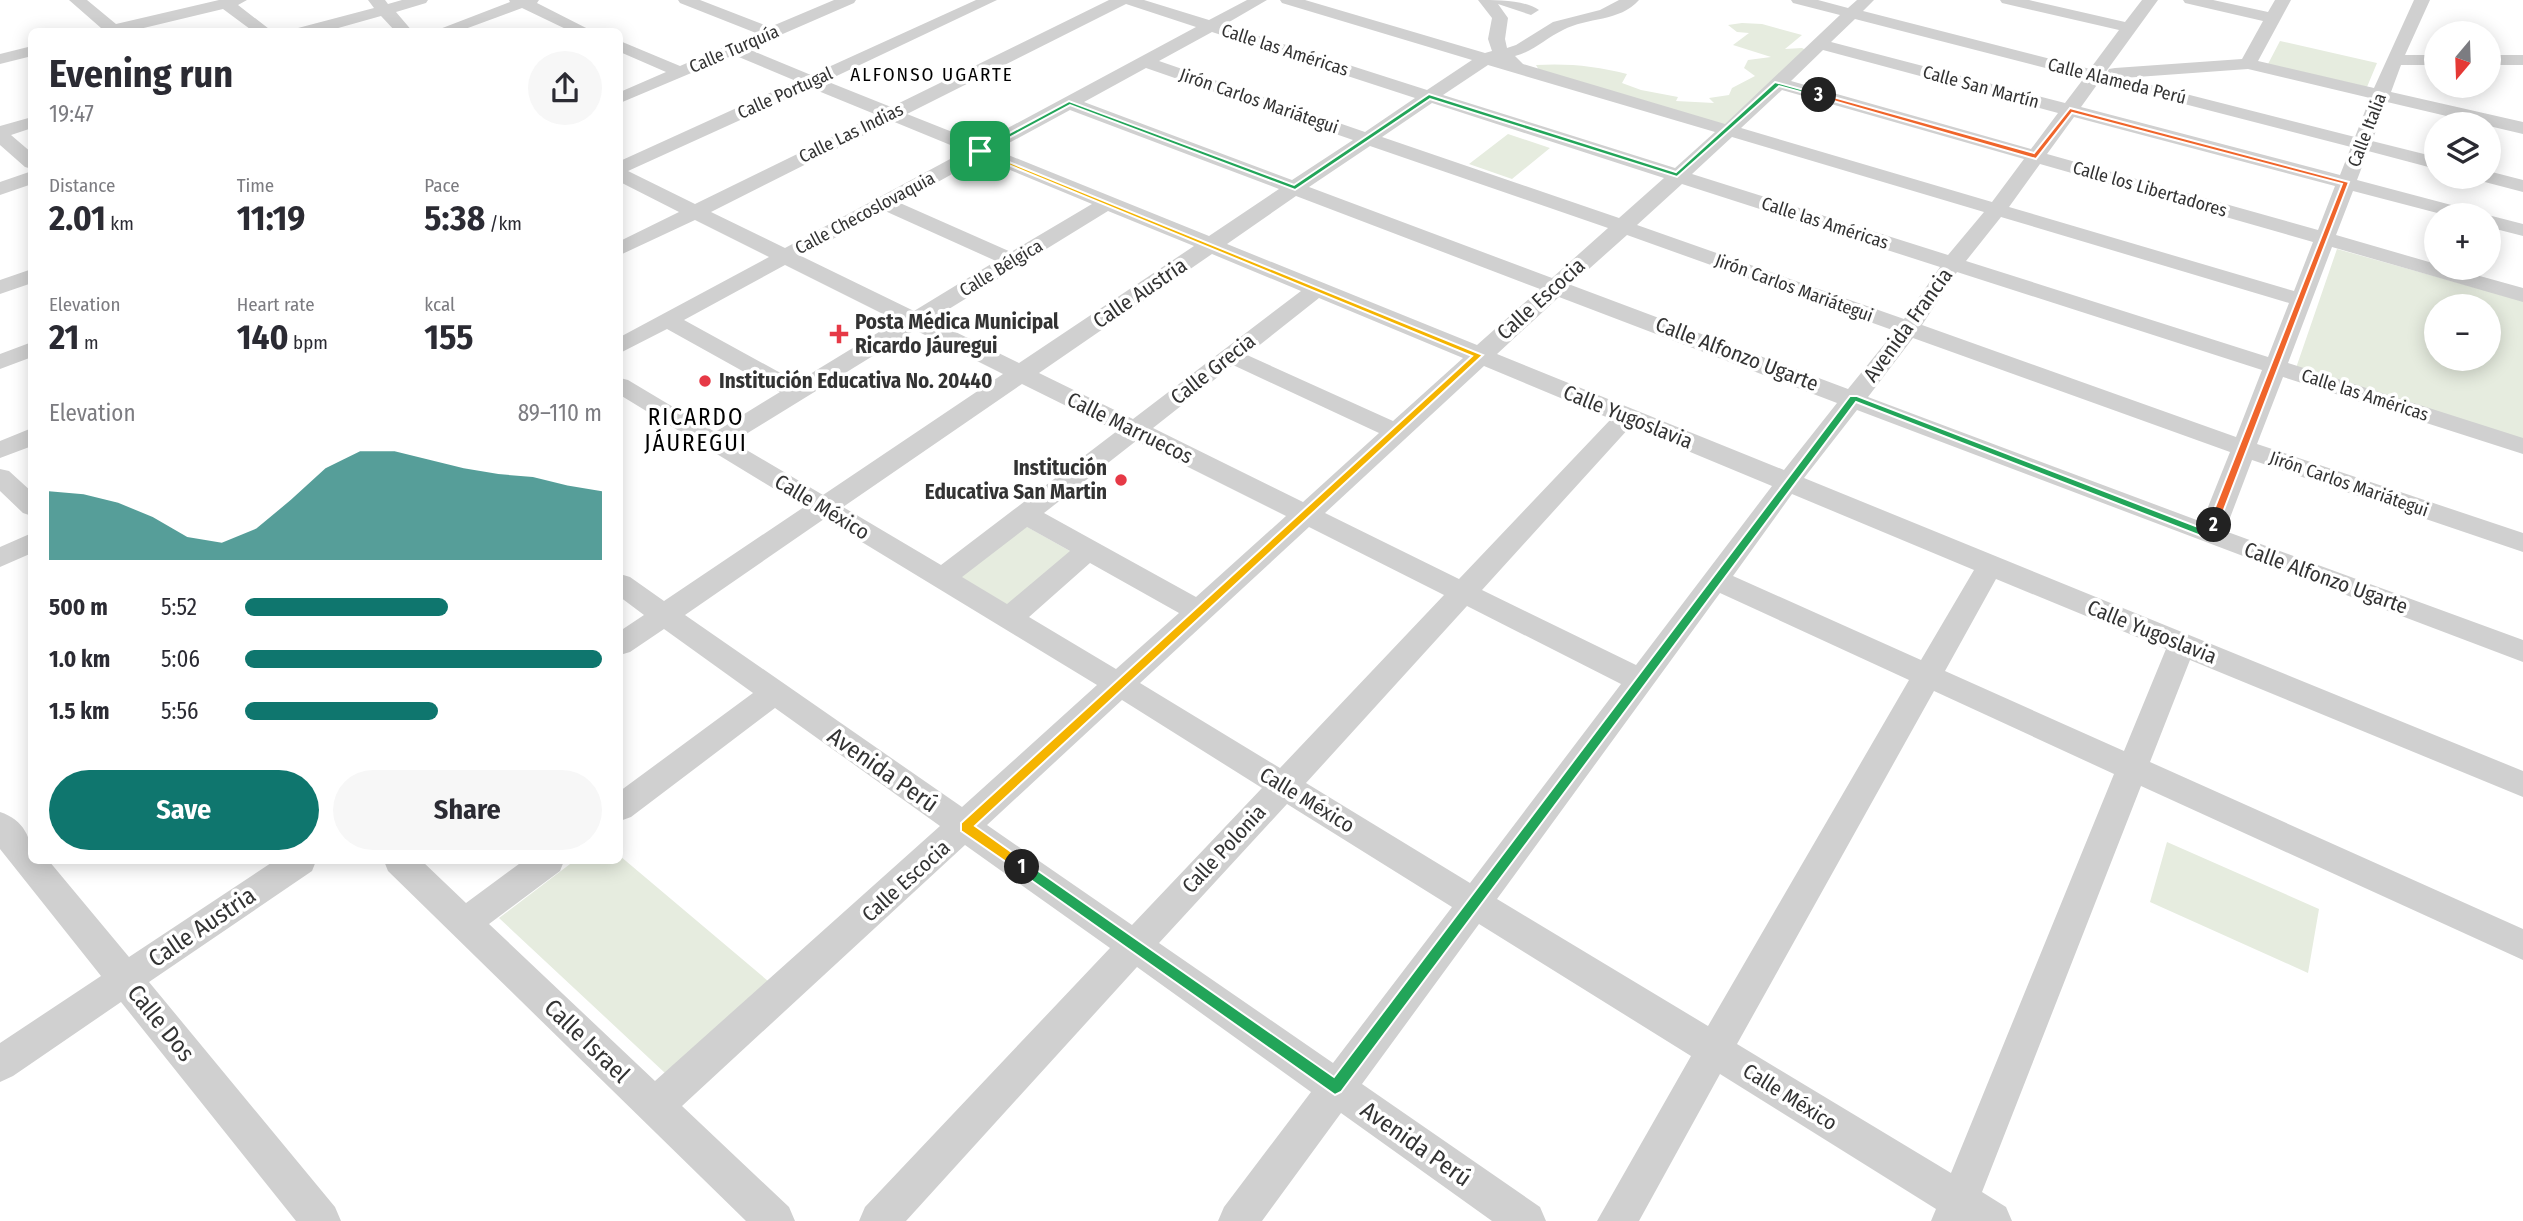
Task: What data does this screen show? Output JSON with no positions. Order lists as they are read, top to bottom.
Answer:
{
  "streets": {
    "street": [
      "Calle Turquía",
      "Calle las Américas",
      "Calle Alameda Perú",
      "Calle San Martín",
      "Calle Portugal",
      "Jirón Carlos Mariátegui",
      "Calle Italia",
      "Calle Las Indias",
      "Calle los Libertadores",
      "Calle Checoslovaquia",
      "Calle Bélgica",
      "Calle Austria",
      "Calle Escocia",
      "Avenida Francia",
      "Calle Alfonzo Ugarte",
      "Calle Grecia",
      "Calle Yugoslavia",
      "Calle Marruecos",
      "Calle México",
      "Avenida Perú",
      "Calle Polonia",
      "Calle Dos",
      "Calle Israel"
    ]
  },
  "crossings": [
    ["Calle Turquía", "Calle Yugoslavia"],
    ["Calle las Américas", "Calle Italia"],
    ["Calle las Américas", "Calle Checoslovaquia"],
    ["Calle las Américas", "Calle Austria"],
    ["Calle las Américas", "Calle Escocia"],
    ["Calle las Américas", "Avenida Francia"],
    ["Calle Alameda Perú", "Calle Italia"],
    ["Calle Alameda Perú", "Calle Escocia"],
    ["Calle Alameda Perú", "Avenida Francia"],
    ["Calle San Martín", "Calle Italia"],
    ["Calle San Martín", "Calle Escocia"],
    ["Calle San Martín", "Avenida Francia"],
    ["Calle Portugal", "Calle Yugoslavia"],
    ["Jirón Carlos Mariátegui", "Calle Italia"],
    ["Jirón Carlos Mariátegui", "Calle Checoslovaquia"],
    ["Jirón Carlos Mariátegui", "Calle Austria"],
    ["Jirón Carlos Mariátegui", "Calle Escocia"],
    ["Jirón Carlos Mariátegui", "Avenida Francia"],
    ["Calle Italia", "Calle los Libertadores"],
    ["Calle Italia", "Calle Alfonzo Ugarte"],
    ["Calle Las Indias", "Calle Yugoslavia"],
    ["Calle Las Indias", "Calle Marruecos"],
    ["Calle los Libertadores", "Calle Escocia"],
    ["Calle los Libertadores", "Avenida Francia"],
    ["Calle Checoslovaquia", "Calle Alfonzo Ugarte"],
    ["Calle Checoslovaquia", "Calle Yugoslavia"],
    ["Calle Checoslovaquia", "Calle Marruecos"],
    ["Calle Bélgica", "Calle Yugoslavia"],
    ["Calle Bélgica", "Calle Marruecos"],
    ["Calle Bélgica", "Calle México"],
    ["Calle Austria", "Calle Alfonzo Ugarte"],
    ["Calle Austria", "Calle Yugoslavia"],
    ["Calle Austria", "Calle Marruecos"],
    ["Calle Austria", "Calle México"],
    ["Calle Austria", "Avenida Perú"],
    ["Calle Austria", "Calle Dos"],
    ["Calle Escocia", "Calle Alfonzo Ugarte"],
    ["Calle Escocia", "Calle Yugoslavia"],
    ["Calle Escocia", "Calle Marruecos"],
    ["Calle Escocia", "Calle México"],
    ["Calle Escocia", "Avenida Perú"],
    ["Calle Escocia", "Calle Israel"],
    ["Avenida Francia", "Calle Alfonzo Ugarte"],
    ["Avenida Francia", "Calle Yugoslavia"],
    ["Avenida Francia", "Calle Marruecos"],
    ["Avenida Francia", "Calle México"],
    ["Avenida Francia", "Avenida Perú"],
    ["Calle Grecia", "Calle Yugoslavia"],
    ["Calle Grecia", "Calle Marruecos"],
    ["Calle Grecia", "Calle México"],
    ["Calle Yugoslavia", "Calle Polonia"],
    ["Calle Marruecos", "Calle Polonia"],
    ["Calle México", "Calle Polonia"],
    ["Avenida Perú", "Calle Polonia"]
  ],
  "districts": ["ALFONSO UGARTE", "RICARDO JÁUREGUI"],
  "places": {
    "health": ["Posta Médica Municipal Ricardo Jáuregui"],
    "other": ["Institución Educativa No. 20440", "Institución Educativa San Martin"]
  },
  "north": "bottom",
  "page": {
    "map_buttons": ["+", "−"],
    "heading": ["Evening run", "19:47"],
    "pins": ["3", "2", "1"],
    "stats": [
      ["Distance", "2.01 km"],
      ["Time", "11:19"],
      ["Pace", "5:38 /km"],
      ["Elevation", "21 m"],
      ["Heart rate", "140 bpm"],
      ["kcal", "155"]
    ],
    "chart": ["Elevation", "89–110 m"],
    "list": [
      {
        "name": "500 m",
        "note": "5:52"
      },
      {
        "name": "1.0 km",
        "note": "5:06"
      },
      {
        "name": "1.5 km",
        "note": "5:56"
      }
    ],
    "buttons": ["Save", "Share"]
  }
}
